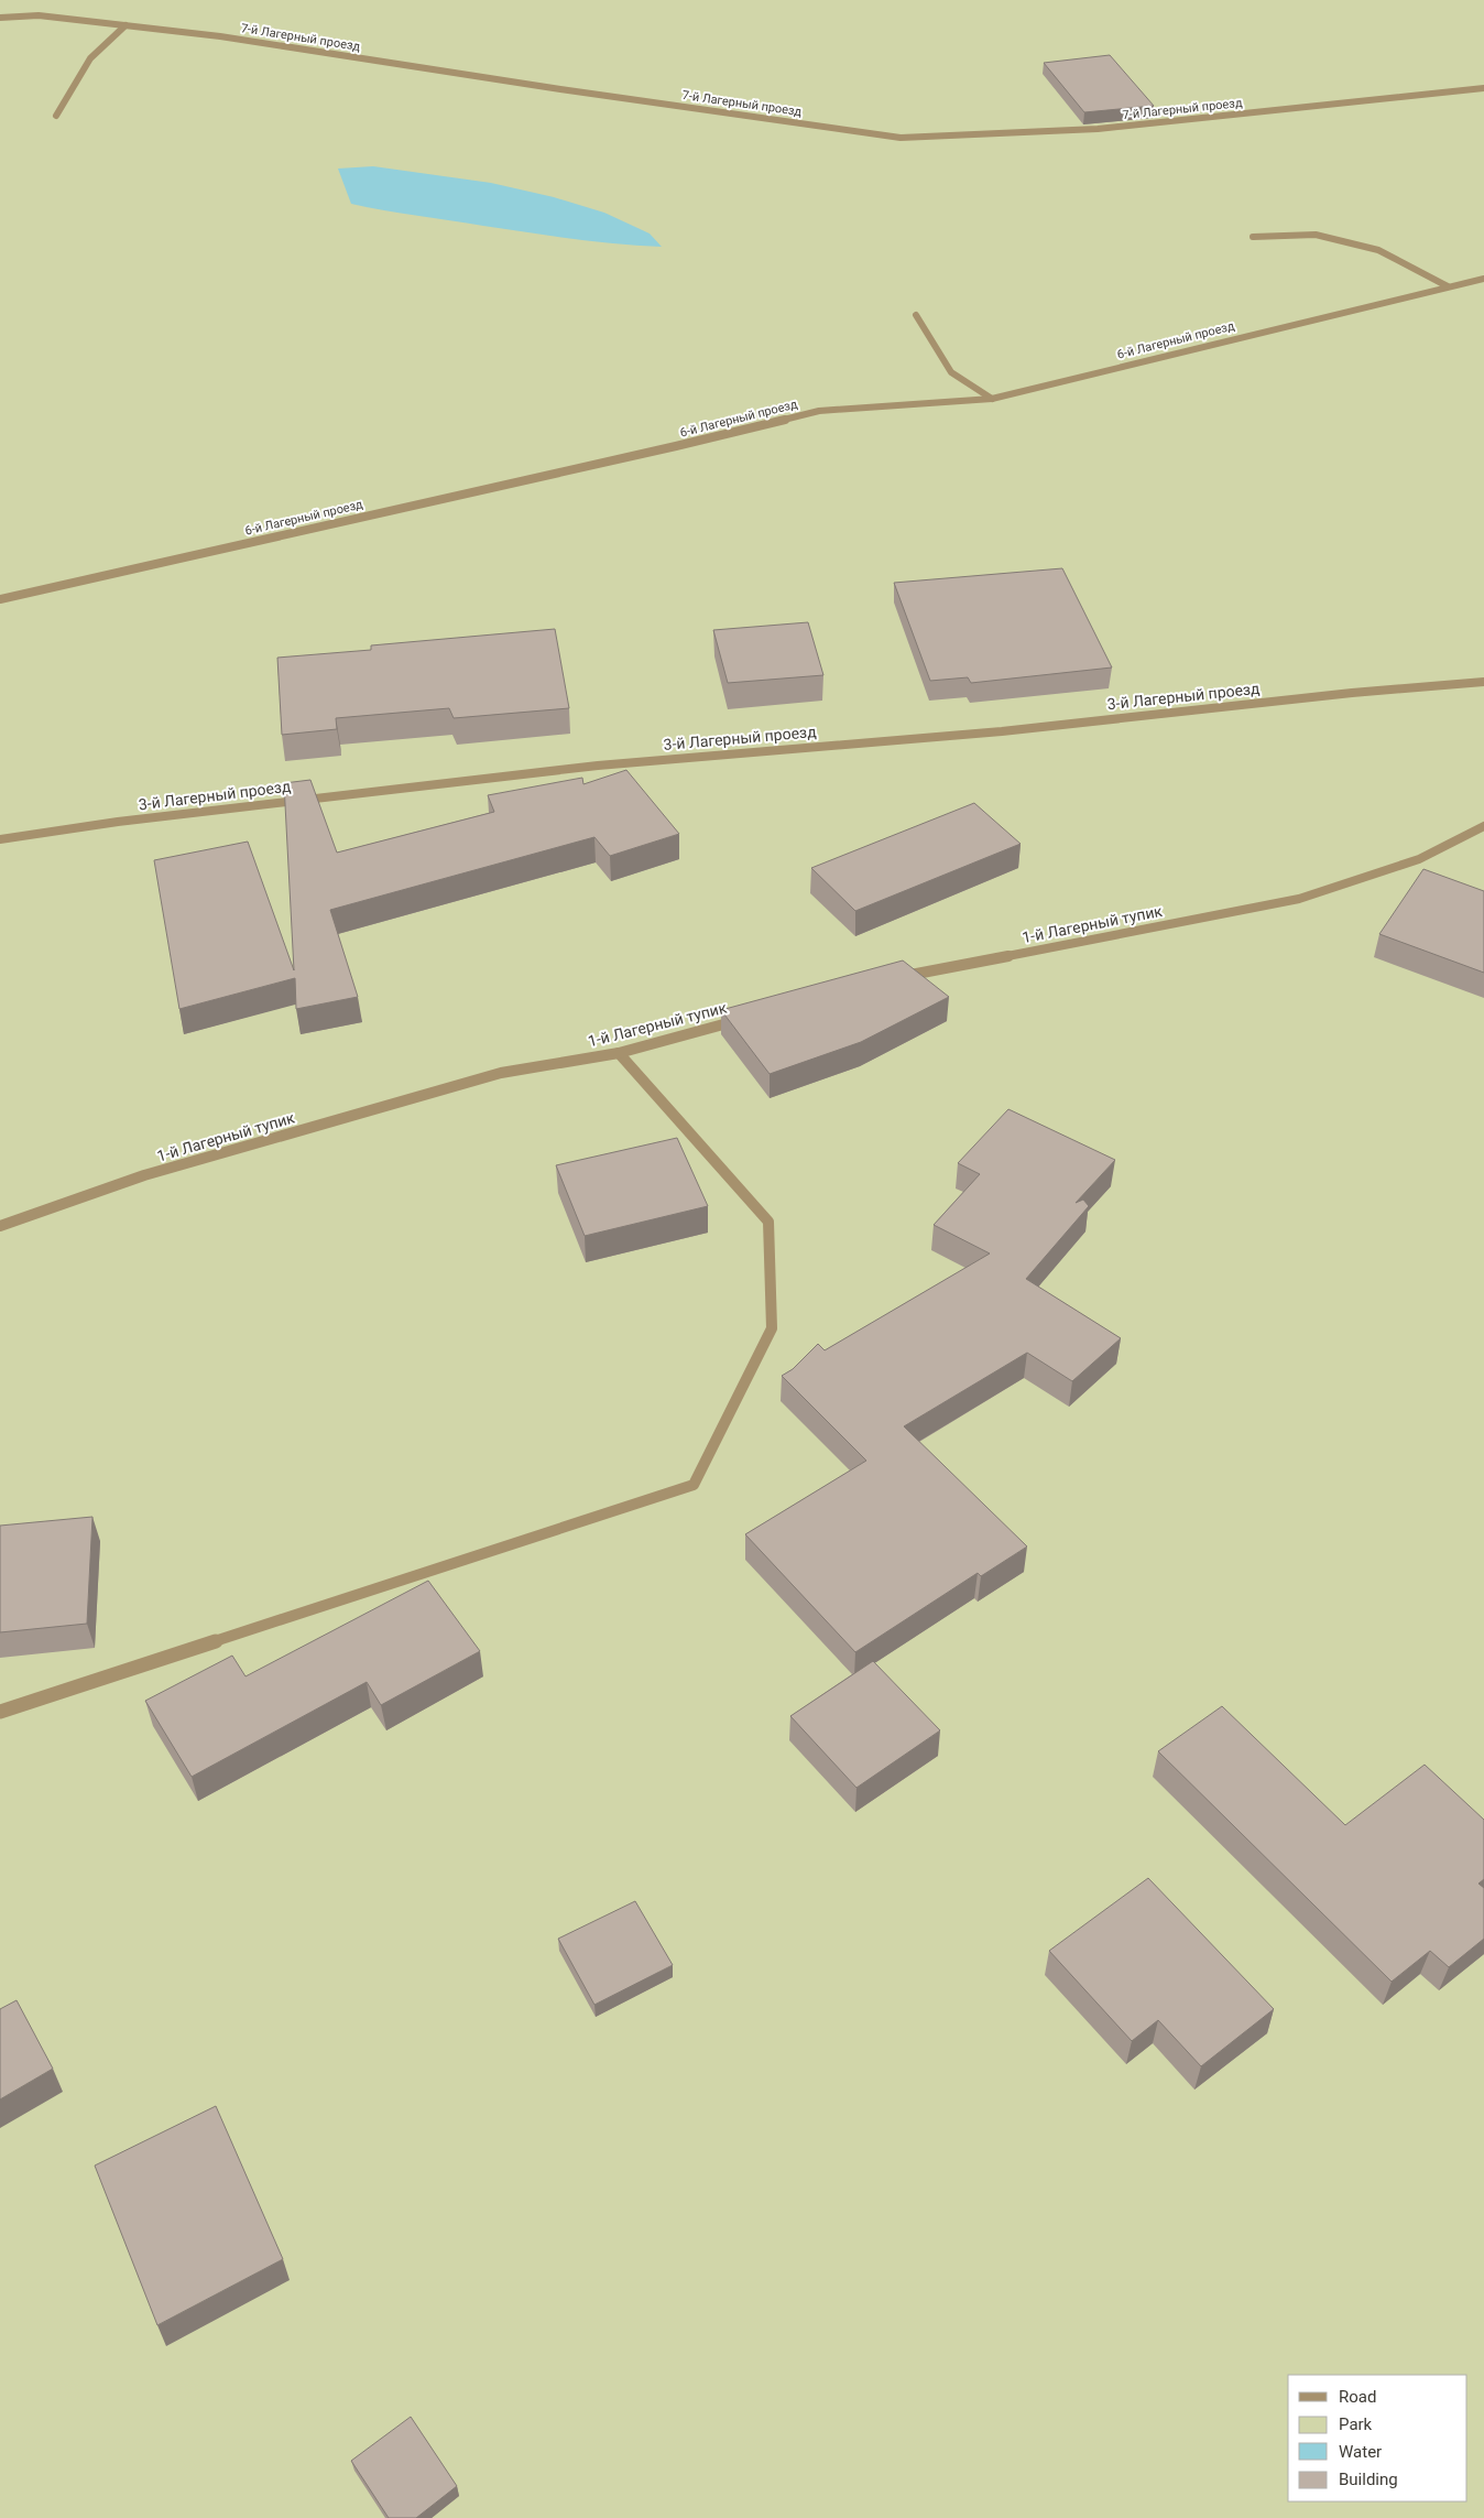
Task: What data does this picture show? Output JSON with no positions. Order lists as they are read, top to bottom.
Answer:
{
  "streets": {
    "street": [
      "7-й Лагерный проезд",
      "6-й Лагерный проезд",
      "3-й Лагерный проезд",
      "1-й Лагерный тупик"
    ]
  },
  "legend": [
    "Road",
    "Park",
    "Water",
    "Building"
  ]
}
